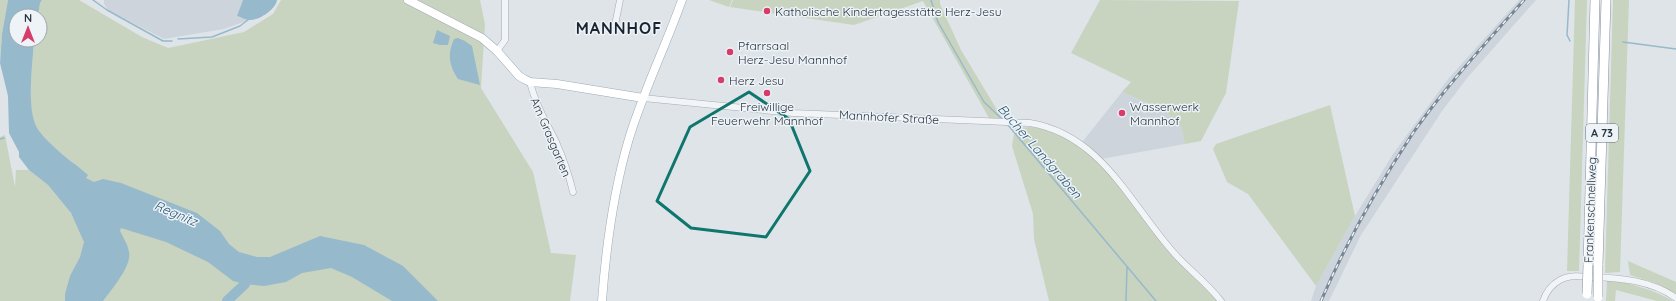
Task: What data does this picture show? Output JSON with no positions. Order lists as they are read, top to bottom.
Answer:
{
  "streets": {
    "highway": ["A 73", "Frankenschnellweg"],
    "main road": ["Mannhofer Straße"],
    "street": ["Am Grasgarten"]
  },
  "crossings": [
    ["Mannhofer Straße", "Am Grasgarten"]
  ],
  "districts": ["MANNHOF"],
  "water": ["Bucher Landgraben", "Regnitz"],
  "places": [
    "Katholische Kindertagesstätte Herz-Jesu",
    "Pfarrsaal Herz-Jesu Mannhof",
    "Herz Jesu",
    "Freiwillige Feuerwehr Mannhof",
    "Wasserwerk Mannhof"
  ],
  "north": "top"
}
